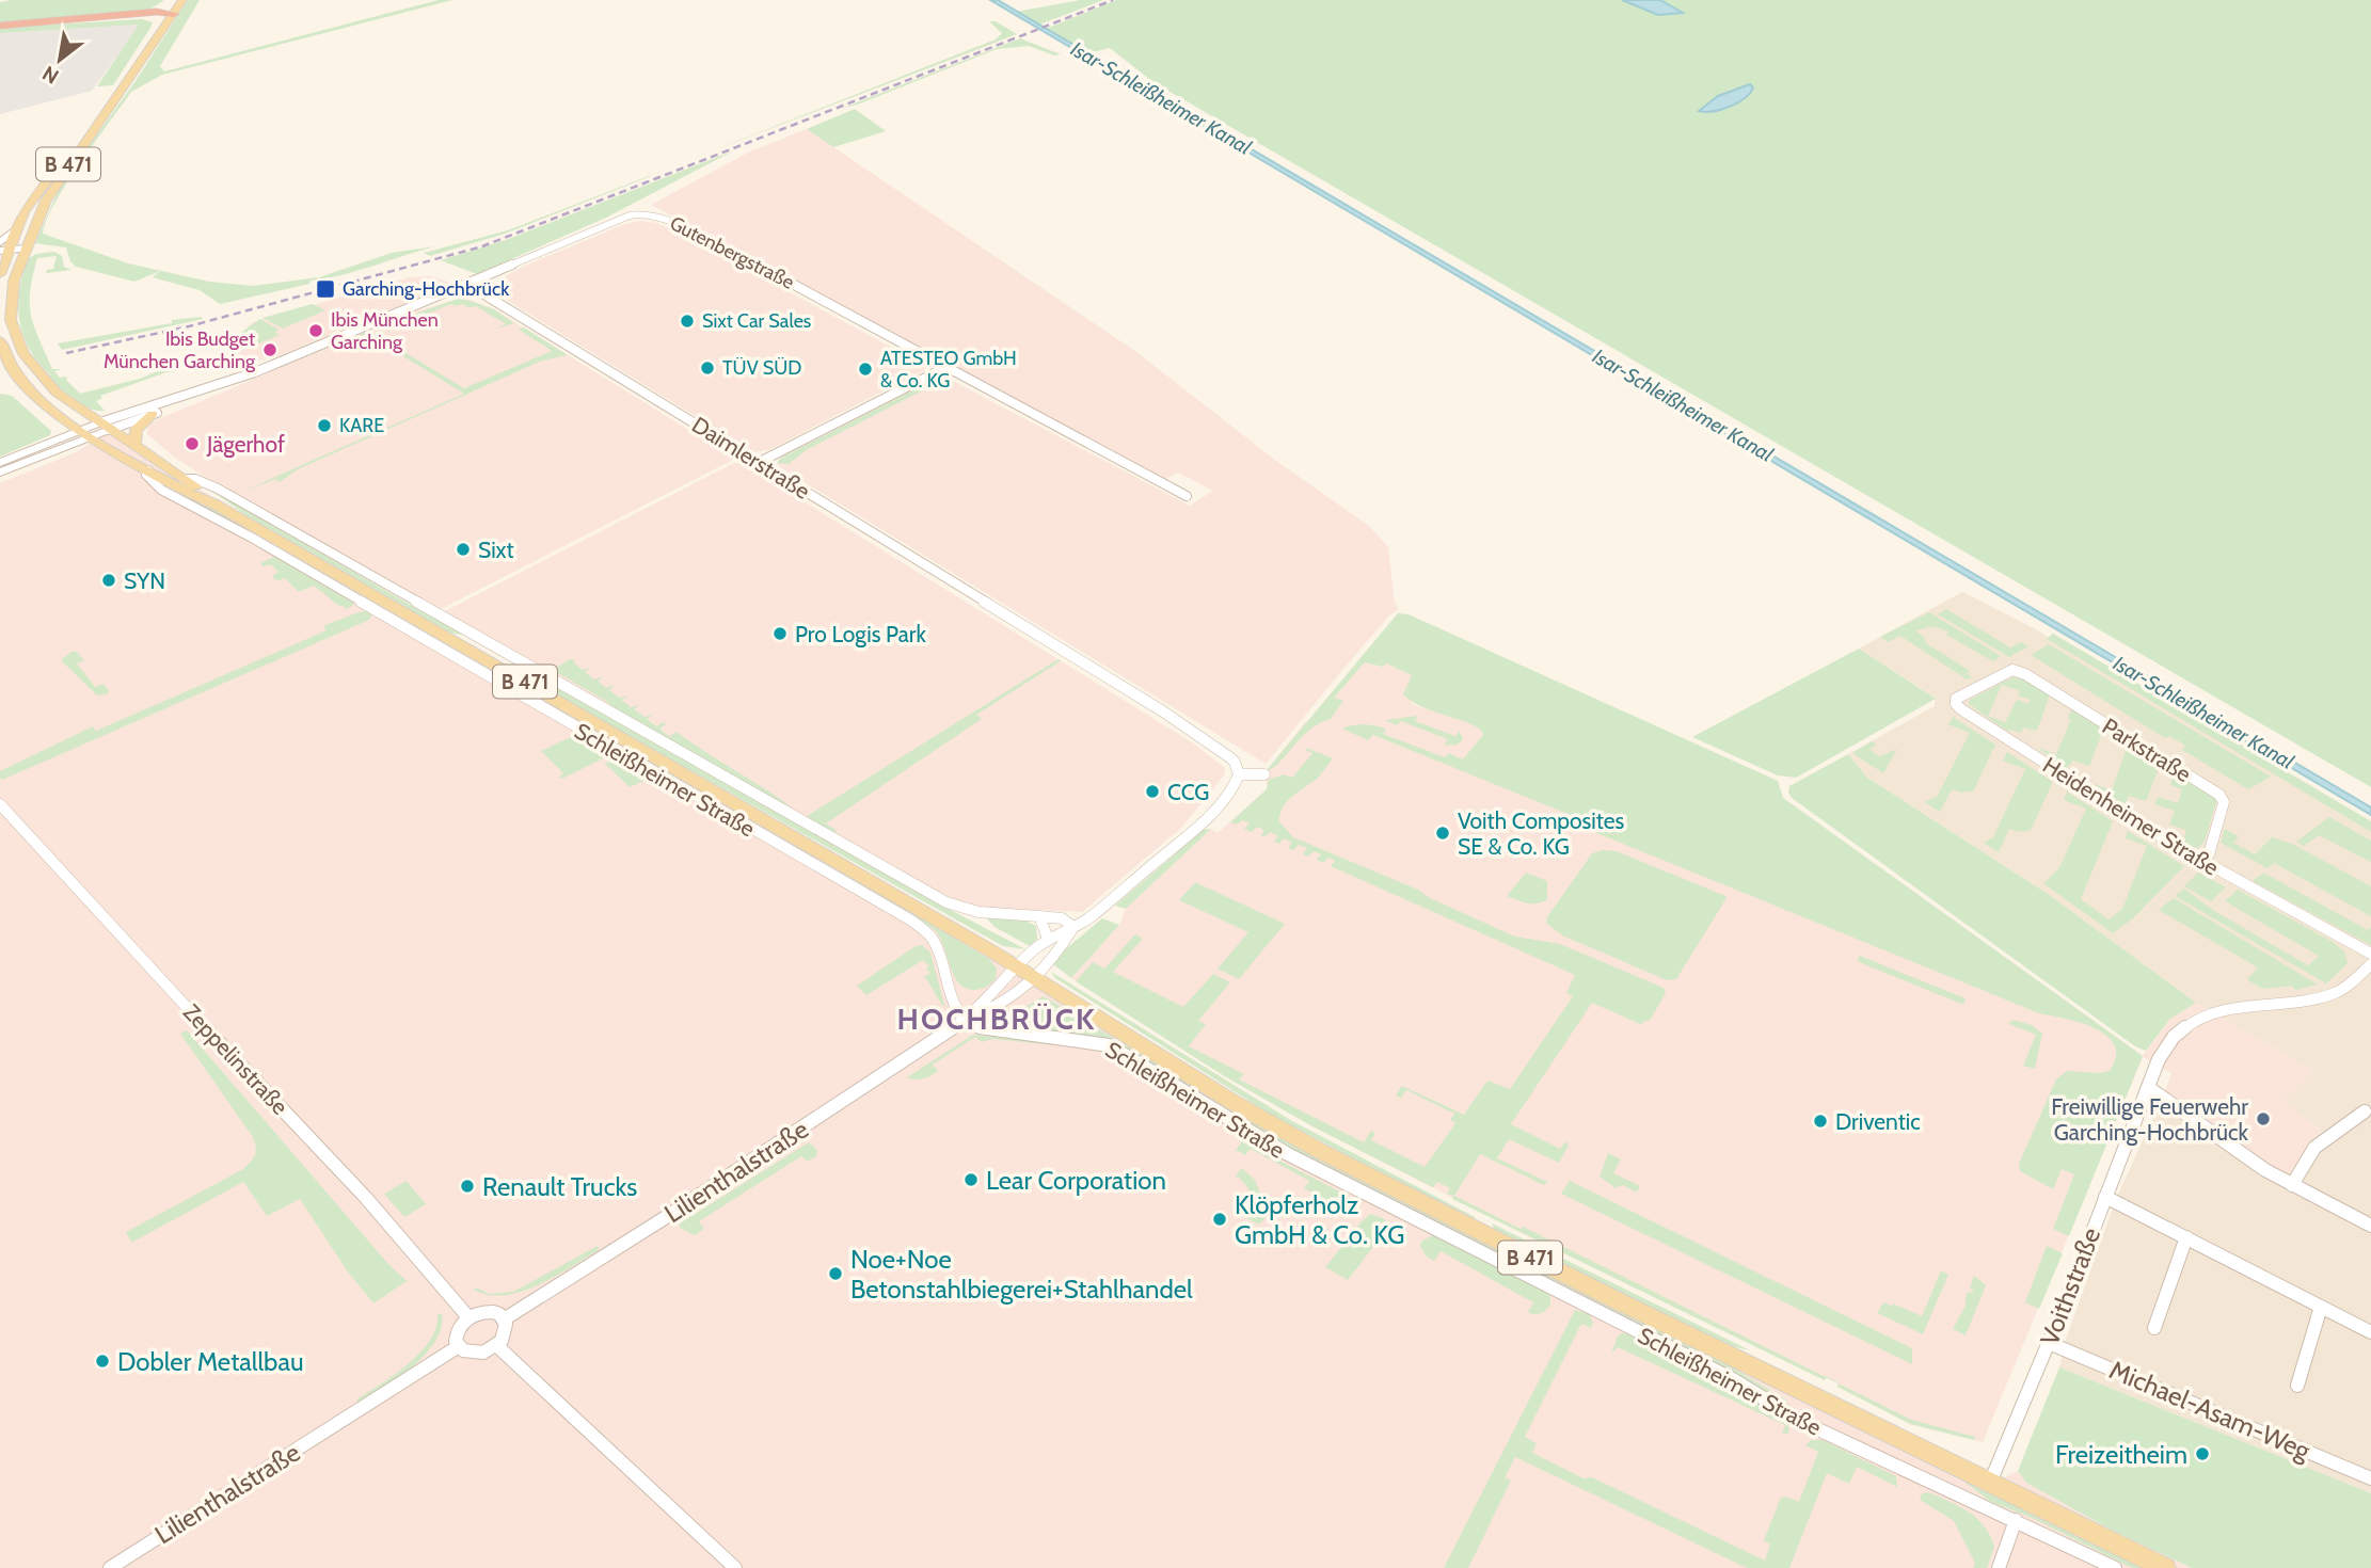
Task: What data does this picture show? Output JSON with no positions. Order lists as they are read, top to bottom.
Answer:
{
  "streets": {
    "main road": ["B 471", "Schleißheimer Straße"],
    "street": [
      "Gutenbergstraße",
      "Daimlerstraße",
      "Parkstraße",
      "Heidenheimer Straße",
      "Zeppelinstraße",
      "Lilienthalstraße",
      "Voithstraße",
      "Michael-Asam-Weg"
    ]
  },
  "crossings": [
    ["B 471", "Schleißheimer Straße"],
    ["Gutenbergstraße", "Daimlerstraße"],
    ["Parkstraße", "Heidenheimer Straße"],
    ["Schleißheimer Straße", "Lilienthalstraße"],
    ["Schleißheimer Straße", "Voithstraße"],
    ["Zeppelinstraße", "Lilienthalstraße"],
    ["Voithstraße", "Michael-Asam-Weg"]
  ],
  "districts": ["HOCHBRÜCK"],
  "water": ["Isar-Schleißheimer Kanal"],
  "places": {
    "transit": ["Garching-Hochbrück"],
    "other": [
      "Sixt Car Sales",
      "Ibis München Garching",
      "Ibis Budget München Garching",
      "TÜV SÜD",
      "ATESTEO GmbH & Co. KG",
      "KARE",
      "Jägerhof",
      "Sixt",
      "SYN",
      "Pro Logis Park",
      "CCG",
      "Voith Composites SE & Co. KG",
      "Freiwillige Feuerwehr Garching-Hochbrück",
      "Driventic",
      "Lear Corporation",
      "Renault Trucks",
      "Klöpferholz GmbH & Co. KG",
      "Noe+Noe Betonstahlbiegerei+Stahlhandel",
      "Dobler Metallbau",
      "Freizeitheim"
    ]
  },
  "north": "bottom left"
}
